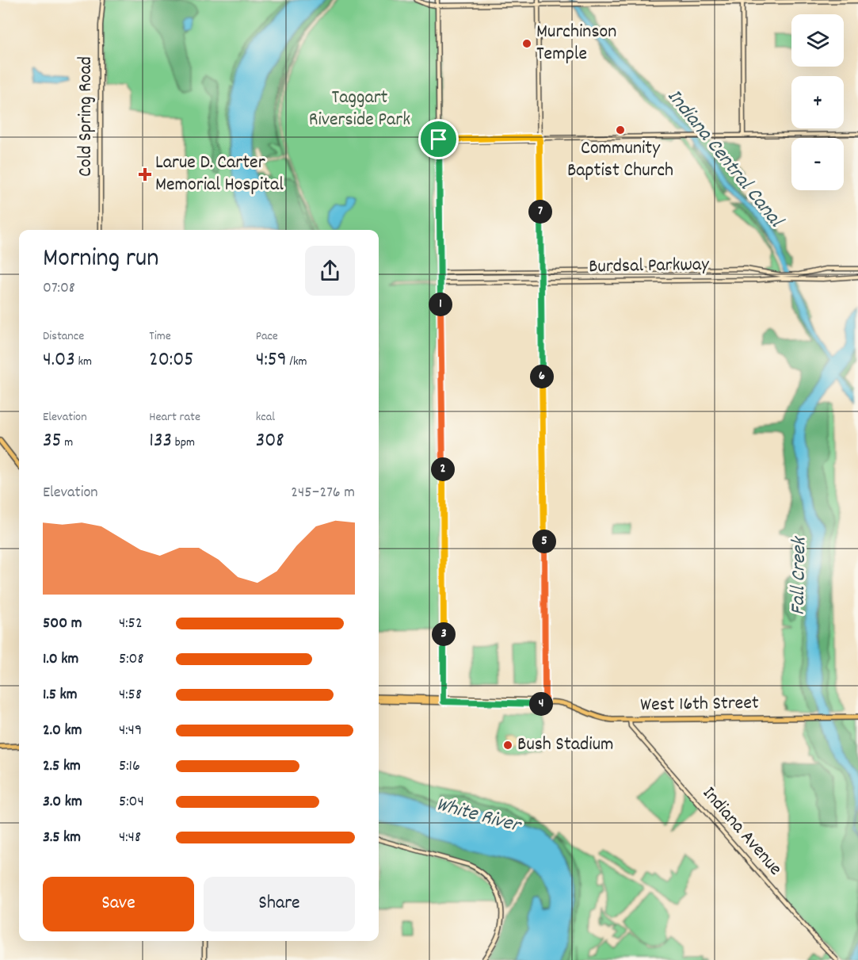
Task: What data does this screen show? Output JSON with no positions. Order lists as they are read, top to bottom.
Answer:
{
  "streets": {
    "main road": ["West 16th Street"],
    "street": ["Cold Spring Road", "Burdsal Parkway", "Indiana Avenue"]
  },
  "crossings": [
    ["West 16th Street", "Indiana Avenue"]
  ],
  "water": ["Indiana Central Canal", "Fall Creek", "White River"],
  "parks": ["Taggart Riverside Park"],
  "places": {
    "other": ["Murchinson Temple", "Community Baptist Church", "Bush Stadium"],
    "health": ["Larue D. Carter Memorial Hospital"]
  },
  "page": {
    "map_buttons": ["+", "−"],
    "pins": [
      "7",
      "1",
      "6",
      "2",
      "5",
      "3",
      "4"
    ],
    "heading": ["Morning run", "07:08"],
    "stats": [
      ["Distance", "4.03 km"],
      ["Time", "20:05"],
      ["Pace", "4:59 /km"],
      ["Elevation", "35 m"],
      ["Heart rate", "133 bpm"],
      ["kcal", "308"]
    ],
    "chart": ["Elevation", "245–276 m"],
    "list": [
      {
        "name": "500 m",
        "note": "4:52"
      },
      {
        "name": "1.0 km",
        "note": "5:08"
      },
      {
        "name": "1.5 km",
        "note": "4:58"
      },
      {
        "name": "2.0 km",
        "note": "4:49"
      },
      {
        "name": "2.5 km",
        "note": "5:16"
      },
      {
        "name": "3.0 km",
        "note": "5:04"
      },
      {
        "name": "3.5 km",
        "note": "4:48"
      }
    ],
    "buttons": ["Save", "Share"]
  }
}
